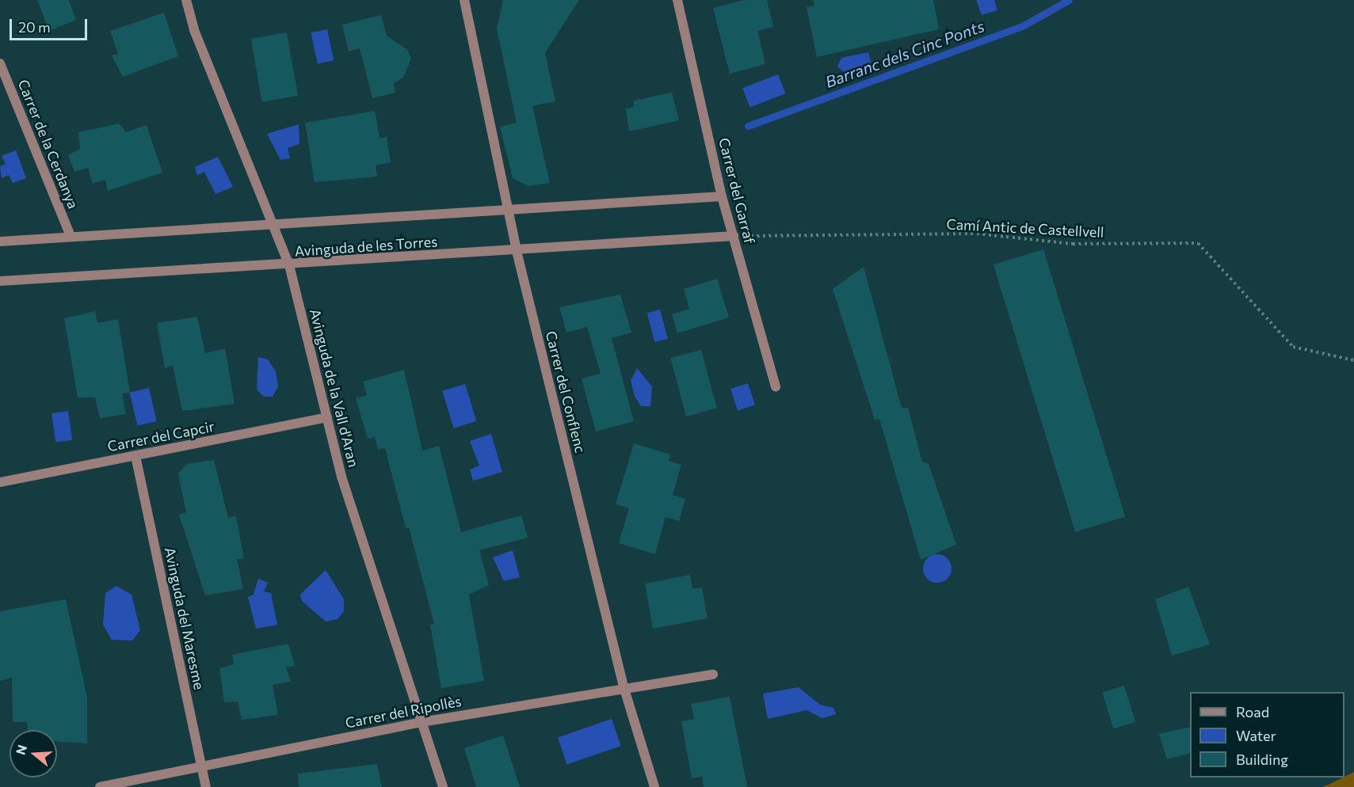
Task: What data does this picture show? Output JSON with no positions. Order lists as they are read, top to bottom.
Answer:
{
  "streets": {
    "street": [
      "Carrer de la Cerdanya",
      "Carrer del Garraf",
      "Avinguda de les Torres",
      "Avinguda de la Vall d'Aran",
      "Carrer del Conflenc",
      "Carrer del Capcir",
      "Avinguda del Maresme",
      "Carrer del Ripollès"
    ],
    "path": ["Camí Antic de Castellvell"]
  },
  "crossings": [
    ["Carrer de la Cerdanya", "Avinguda de les Torres"],
    ["Carrer del Garraf", "Camí Antic de Castellvell"],
    ["Carrer del Garraf", "Avinguda de les Torres"],
    ["Camí Antic de Castellvell", "Avinguda de les Torres"],
    ["Avinguda de les Torres", "Avinguda de la Vall d'Aran"],
    ["Avinguda de les Torres", "Carrer del Conflenc"],
    ["Avinguda de la Vall d'Aran", "Carrer del Capcir"],
    ["Avinguda de la Vall d'Aran", "Carrer del Ripollès"],
    ["Carrer del Conflenc", "Carrer del Ripollès"],
    ["Carrer del Capcir", "Avinguda del Maresme"],
    ["Avinguda del Maresme", "Carrer del Ripollès"]
  ],
  "water": ["Barranc dels Cinc Ponts"],
  "legend": ["Road", "Water", "Building"],
  "scale_bar": "20 m",
  "north": "left"
}
